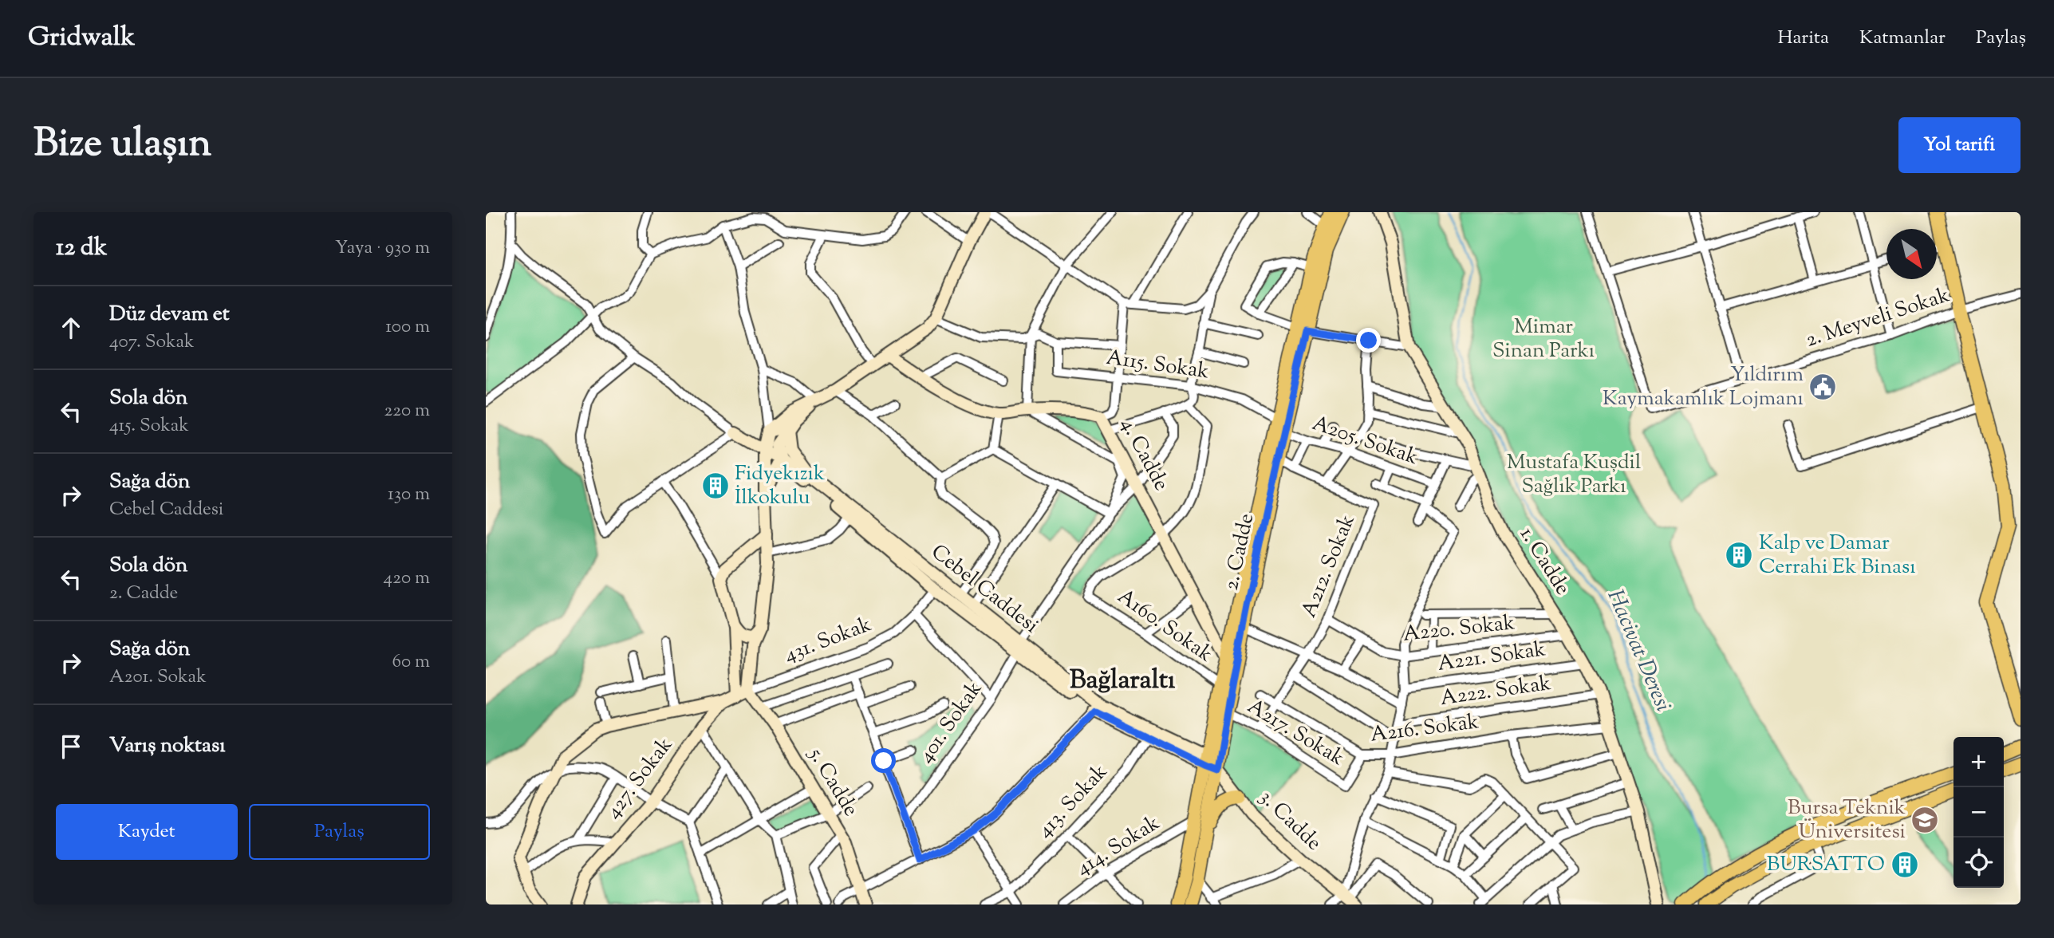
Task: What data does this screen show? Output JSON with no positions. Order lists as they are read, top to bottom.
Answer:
{
  "streets": {
    "main road": [
      "4. Cadde",
      "2. Cadde",
      "1. Cadde",
      "Cebel Caddesi",
      "427. Sokak",
      "5. Cadde",
      "3. Cadde"
    ],
    "street": [
      "2. Meyveli Sokak",
      "A115. Sokak",
      "A205. Sokak",
      "A212. Sokak",
      "A160. Sokak",
      "A220. Sokak",
      "431. Sokak",
      "A221. Sokak",
      "A222. Sokak",
      "401. Sokak",
      "A216. Sokak",
      "A217. Sokak",
      "413. Sokak",
      "414. Sokak"
    ]
  },
  "crossings": [
    ["A115. Sokak", "2. Cadde"],
    ["A205. Sokak", "2. Cadde"],
    ["4. Cadde", "2. Cadde"],
    ["4. Cadde", "A160. Sokak"],
    ["2. Cadde", "A212. Sokak"],
    ["2. Cadde", "Cebel Caddesi"],
    ["2. Cadde", "A160. Sokak"],
    ["2. Cadde", "A217. Sokak"],
    ["2. Cadde", "3. Cadde"],
    ["2. Cadde", "414. Sokak"],
    ["1. Cadde", "A220. Sokak"],
    ["1. Cadde", "A221. Sokak"],
    ["1. Cadde", "A222. Sokak"],
    ["1. Cadde", "A216. Sokak"],
    ["A212. Sokak", "A220. Sokak"],
    ["A212. Sokak", "A216. Sokak"],
    ["A212. Sokak", "A217. Sokak"],
    ["Cebel Caddesi", "431. Sokak"],
    ["Cebel Caddesi", "401. Sokak"],
    ["Cebel Caddesi", "413. Sokak"],
    ["Cebel Caddesi", "3. Cadde"],
    ["431. Sokak", "427. Sokak"],
    ["431. Sokak", "5. Cadde"],
    ["A216. Sokak", "A217. Sokak"],
    ["427. Sokak", "5. Cadde"]
  ],
  "districts": ["Bağlaraltı"],
  "water": ["Hacivat Deresi"],
  "parks": ["Mimar Sinan Parkı", "Mustafa Kuşdil Sağlık Parkı"],
  "places": {
    "public building": ["Yıldırım Kaymakamlık Lojmanı"],
    "building": ["Fidyekızık İlkokulu", "Kalp ve Damar Cerrahi Ek Binası", "BURSATTO"],
    "school or university": ["Bursa Teknik Üniversitesi"]
  },
  "north": "bottom right",
  "page": {
    "header": "Gridwalk",
    "nav": ["Harita", "Katmanlar", "Paylaş"],
    "title": "Bize ulaşın",
    "buttons": [
      "Yol tarifi",
      ["Kaydet", "Paylaş"]
    ],
    "heading": ["12 dk", "Yaya · 930 m"],
    "list": [
      ["Düz devam et", "407. Sokak", "100 m"],
      ["Sola dön", "415. Sokak", "220 m"],
      ["Sağa dön", "Cebel Caddesi", "130 m"],
      ["Sola dön", "2. Cadde", "420 m"],
      ["Sağa dön", "A201. Sokak", "60 m"],
      "Varış noktası"
    ],
    "map_buttons": ["+", "−"]
  }
}
